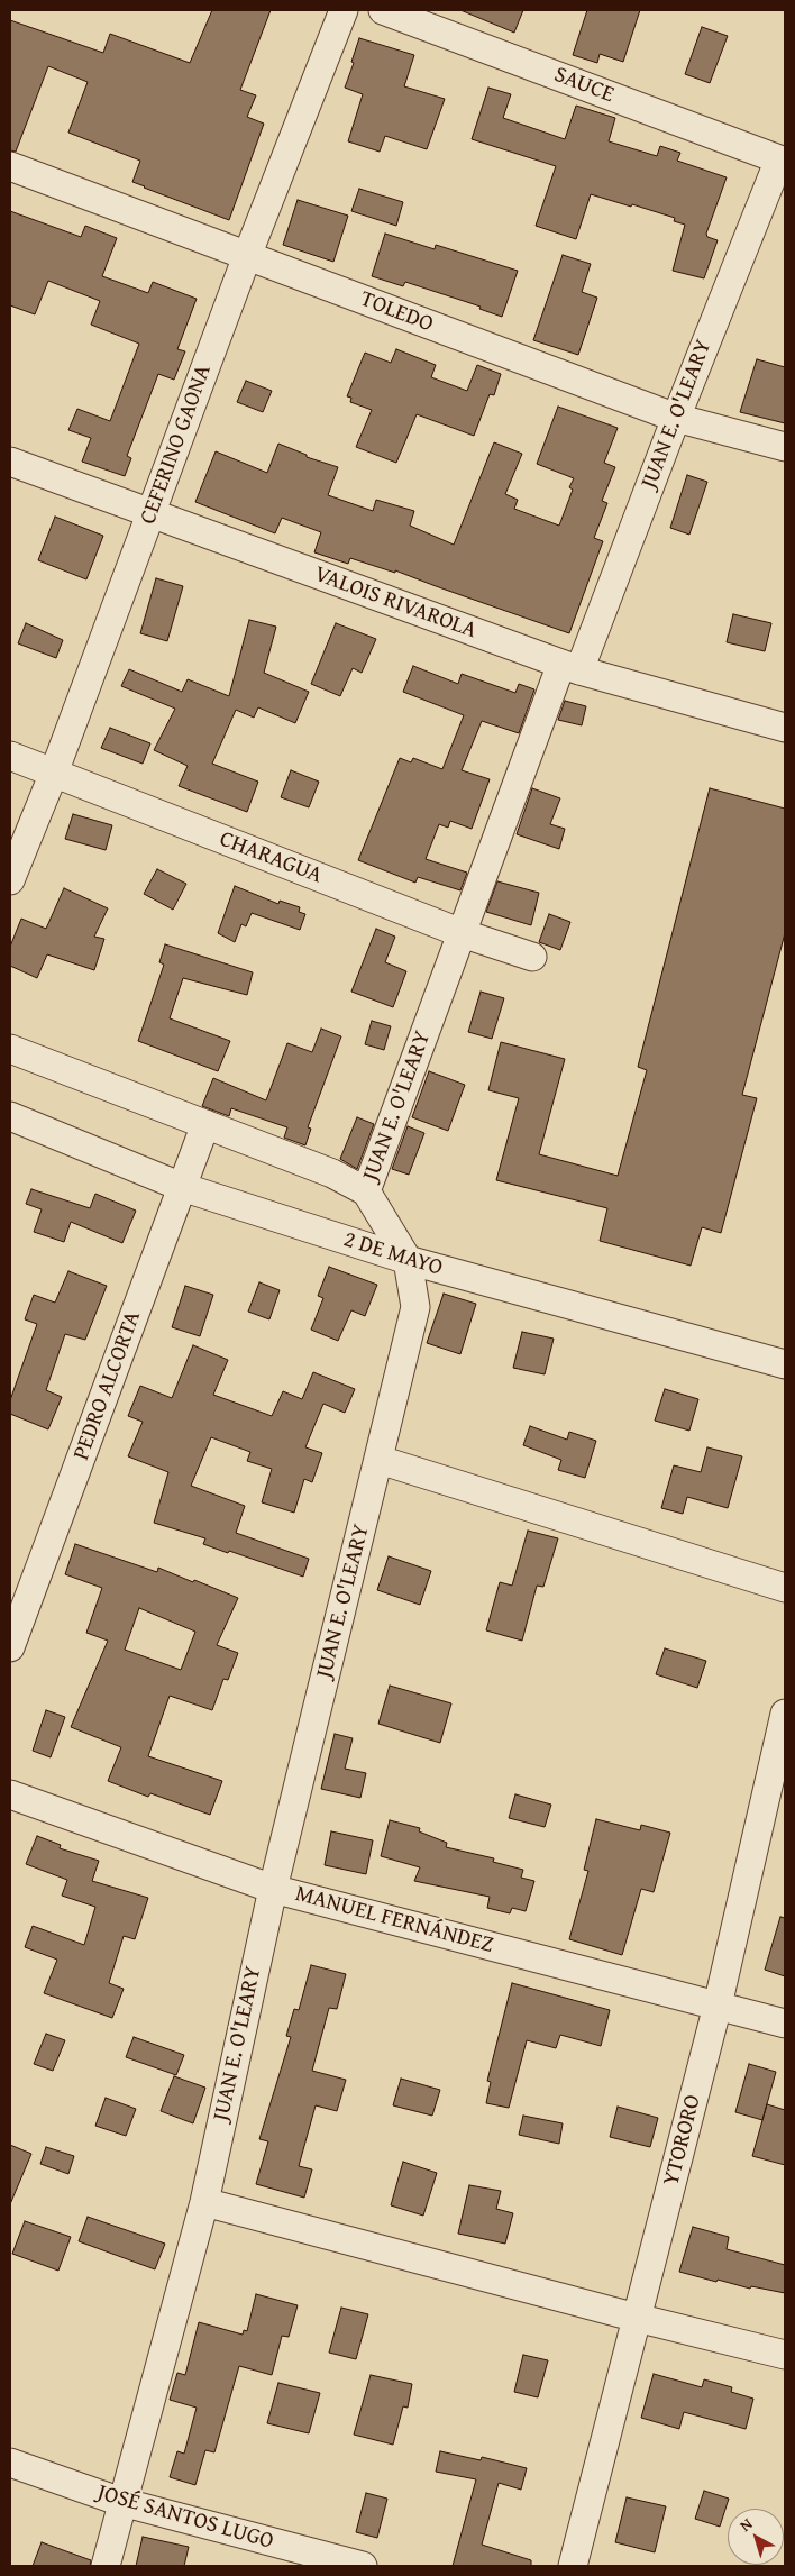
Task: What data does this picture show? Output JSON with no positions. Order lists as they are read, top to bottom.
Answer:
{
  "streets": {
    "street": [
      "SAUCE",
      "TOLEDO",
      "JUAN E. O'LEARY",
      "CEFERINO GAONA",
      "VALOIS RIVAROLA",
      "CHARAGUA",
      "2 DE MAYO",
      "PEDRO ALCORTA",
      "MANUEL FERNÁNDEZ",
      "YTORORO",
      "JOSÉ SANTOS LUGO"
    ]
  },
  "crossings": [
    ["SAUCE", "JUAN E. O'LEARY"],
    ["TOLEDO", "JUAN E. O'LEARY"],
    ["TOLEDO", "CEFERINO GAONA"],
    ["JUAN E. O'LEARY", "VALOIS RIVAROLA"],
    ["JUAN E. O'LEARY", "CHARAGUA"],
    ["JUAN E. O'LEARY", "2 DE MAYO"],
    ["JUAN E. O'LEARY", "MANUEL FERNÁNDEZ"],
    ["JUAN E. O'LEARY", "JOSÉ SANTOS LUGO"],
    ["CEFERINO GAONA", "VALOIS RIVAROLA"],
    ["CEFERINO GAONA", "CHARAGUA"],
    ["2 DE MAYO", "PEDRO ALCORTA"],
    ["MANUEL FERNÁNDEZ", "YTORORO"]
  ],
  "north": "top left"
}
